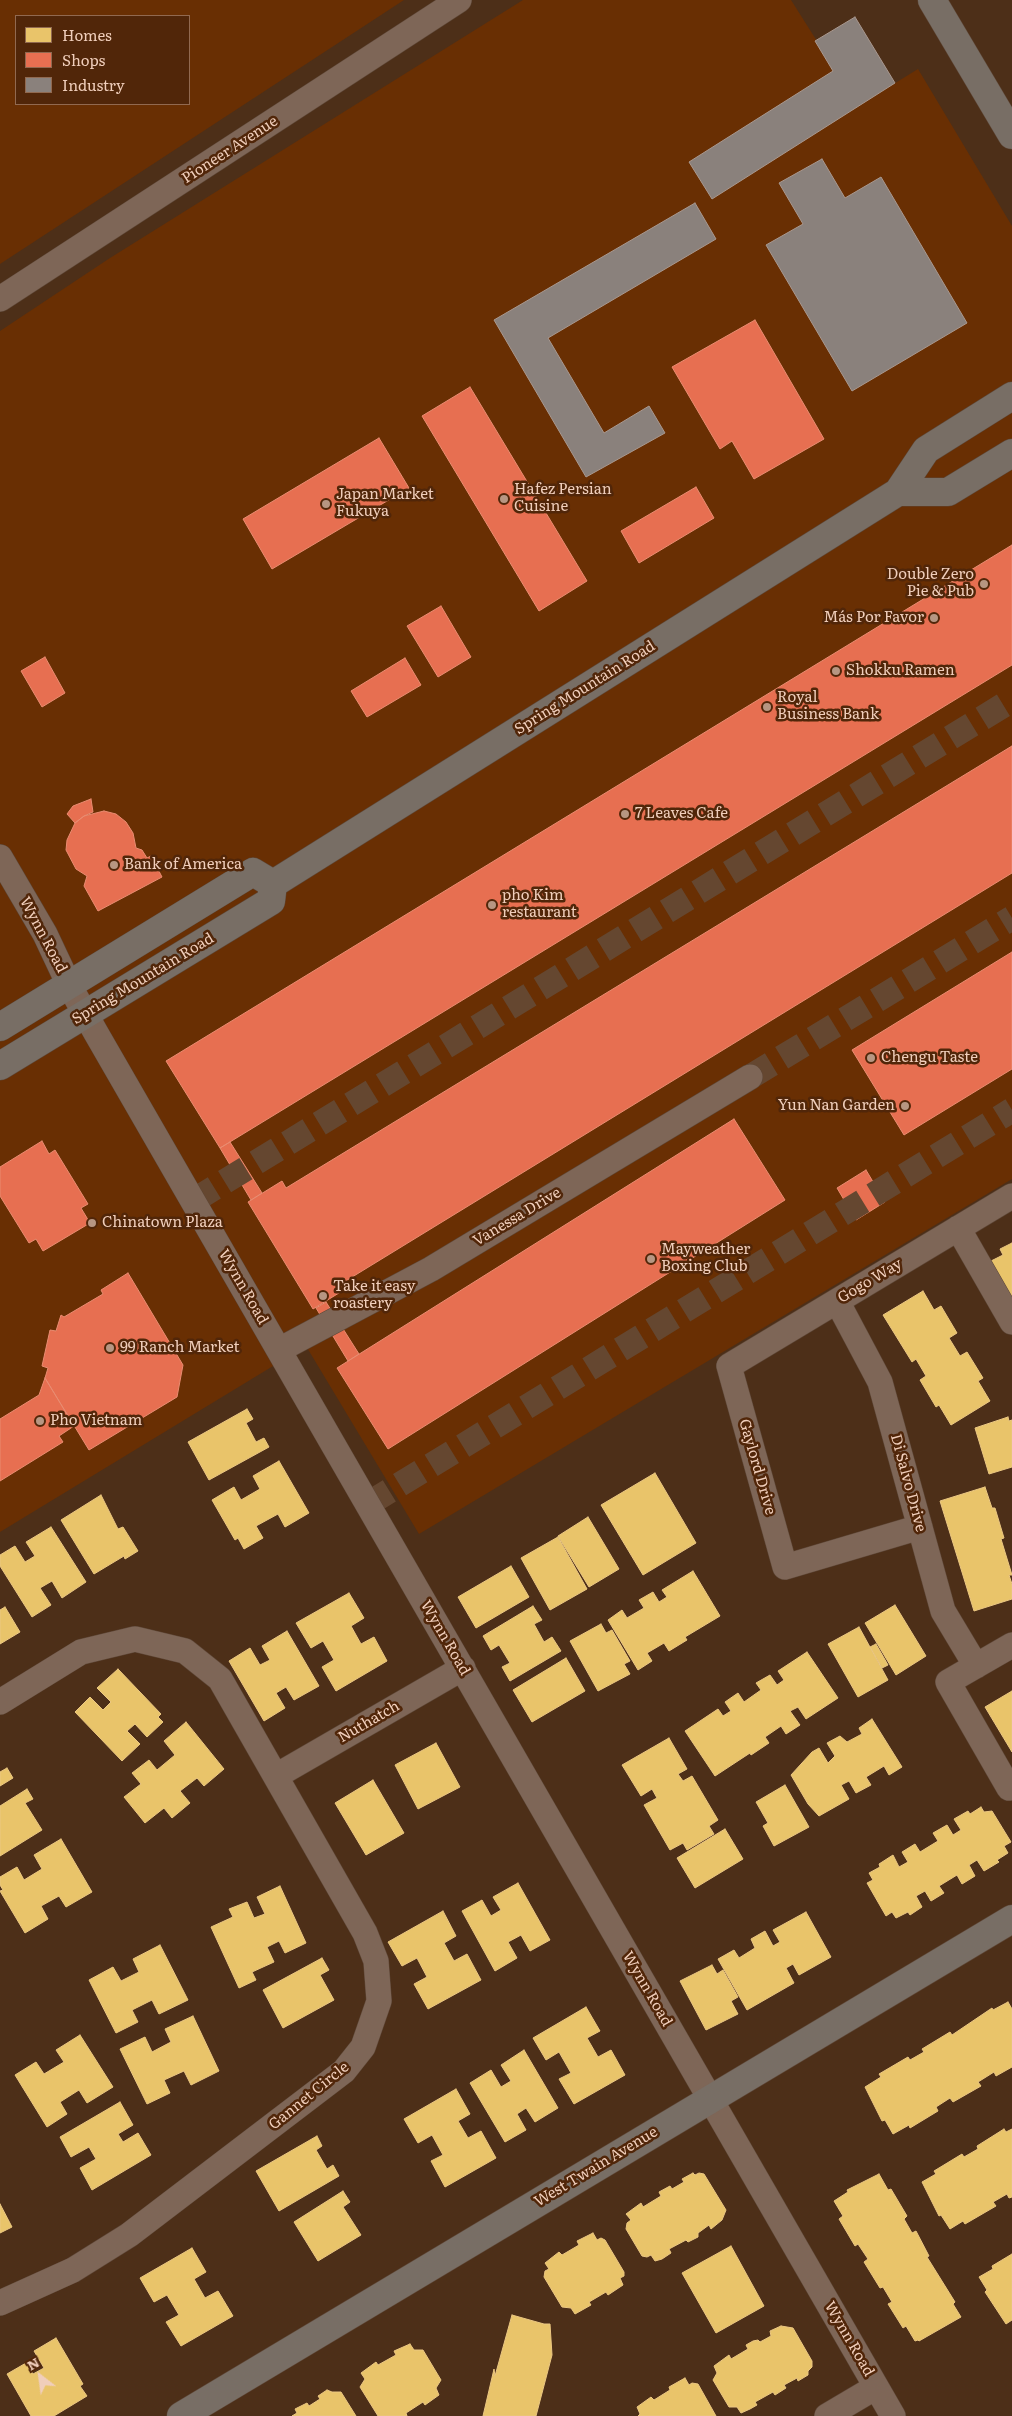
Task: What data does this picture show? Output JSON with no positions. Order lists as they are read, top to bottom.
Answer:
{
  "streets": {
    "main road": ["Spring Mountain Road", "West Twain Avenue"],
    "street": [
      "Pioneer Avenue",
      "Wynn Road",
      "Vanessa Drive",
      "Gogo Way",
      "Gaylord Drive",
      "Di Salvo Drive",
      "Nuthatch",
      "Gannet Circle"
    ]
  },
  "crossings": [
    ["Spring Mountain Road", "Wynn Road"],
    ["Wynn Road", "Vanessa Drive"],
    ["Wynn Road", "Nuthatch"],
    ["Wynn Road", "West Twain Avenue"],
    ["Gogo Way", "Gaylord Drive"],
    ["Gogo Way", "Di Salvo Drive"],
    ["Gaylord Drive", "Di Salvo Drive"],
    ["Nuthatch", "Gannet Circle"]
  ],
  "places": [
    "Hafez Persian Cuisine",
    "Japan Market Fukuya",
    "Double Zero Pie & Pub",
    "Más Por Favor",
    "Shokku Ramen",
    "Royal Business Bank",
    "7 Leaves Cafe",
    "Bank of America",
    "pho Kim restaurant",
    "Chengu Taste",
    "Yun Nan Garden",
    "Chinatown Plaza",
    "Mayweather Boxing Club",
    "Take it easy roastery",
    "99 Ranch Market",
    "Pho Vietnam"
  ],
  "legend": ["Homes", "Shops", "Industry"],
  "north": "top left"
}
